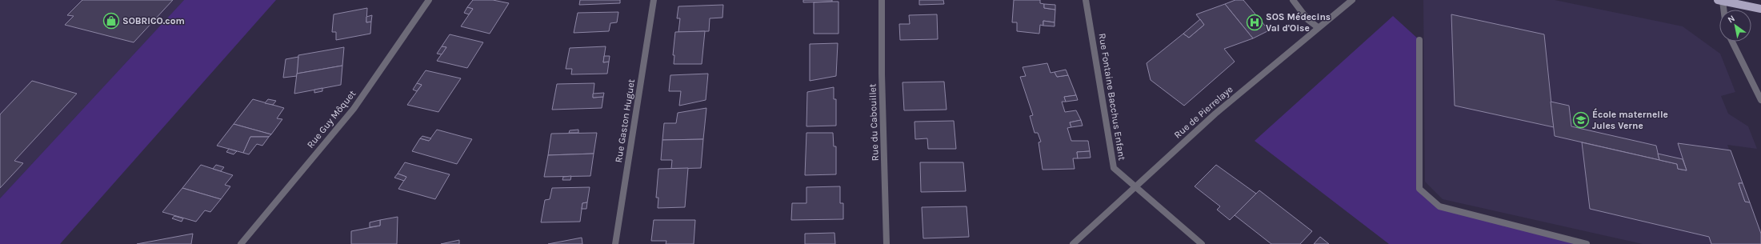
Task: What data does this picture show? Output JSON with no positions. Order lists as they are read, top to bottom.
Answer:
{
  "streets": {
    "street": [
      "Rue Fontaine Bacchus Enfant",
      "Rue de Pierrelaye",
      "Rue Guy Môquet",
      "Rue Gaston Huguet",
      "Rue du Cabouillet"
    ]
  },
  "crossings": [
    ["Rue Fontaine Bacchus Enfant", "Rue de Pierrelaye"]
  ],
  "places": {
    "shop": ["SOBRICO.com"],
    "hospital": ["SOS Médecins Val d'Oise"],
    "school or university": ["École maternelle Jules Verne"]
  },
  "north": "top left"
}
